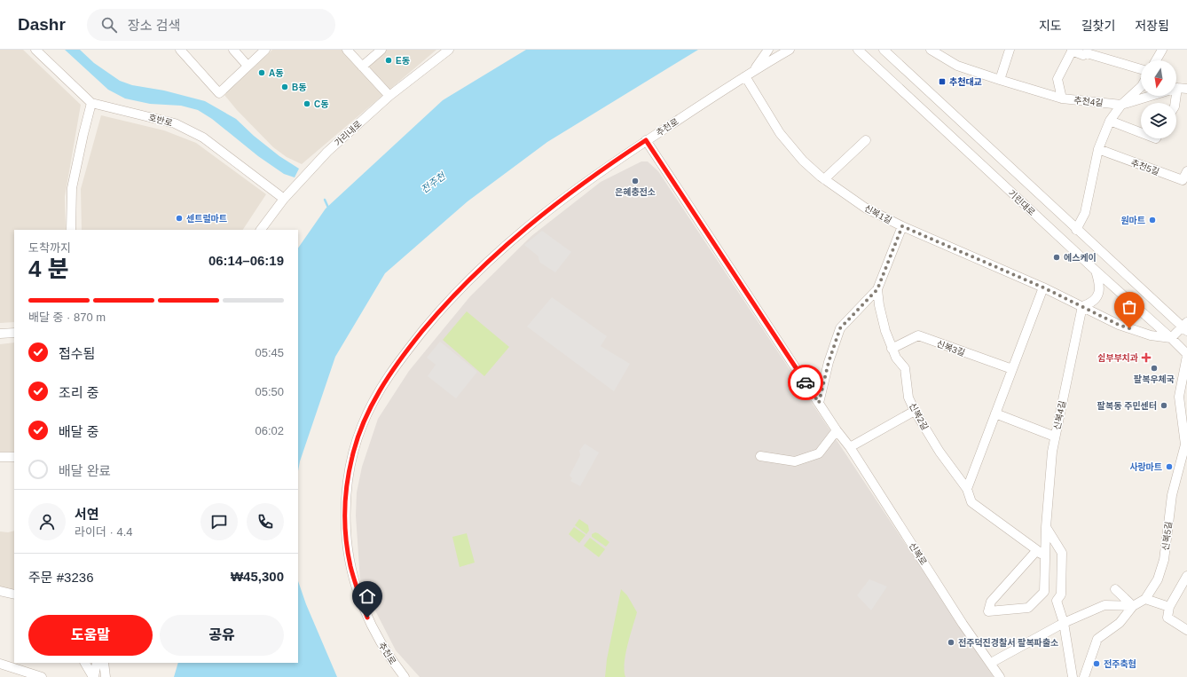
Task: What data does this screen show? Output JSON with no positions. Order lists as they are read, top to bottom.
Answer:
{
  "streets": {
    "street": [
      "추천4길",
      "호반로",
      "추천로",
      "가리내로",
      "추천5길",
      "기린대로",
      "신복1길",
      "신복3길",
      "신복4길",
      "신복2길",
      "신복5길",
      "신복로"
    ]
  },
  "crossings": [
    ["호반로", "가리내로"],
    ["추천로", "신복1길"],
    ["추천로", "신복로"],
    ["기린대로", "신복1길"],
    ["기린대로", "신복5길"],
    ["신복1길", "신복4길"],
    ["신복3길", "신복2길"],
    ["신복4길", "신복2길"]
  ],
  "water": ["전주천"],
  "places": {
    "other": [
      "E동",
      "A동",
      "B동",
      "C동",
      "은혜충전소",
      "센트럴마트",
      "원마트",
      "에스케이",
      "팔복우체국",
      "팔복동 주민센터",
      "사랑마트",
      "전주덕진경찰서 팔복파출소",
      "전주축협"
    ],
    "transit": ["추천대교"],
    "health": ["쉼부부치과"]
  },
  "north": "bottom",
  "page": {
    "header": "Dashr",
    "search": "장소 검색",
    "nav": ["지도", "길찾기", "저장됨"],
    "heading": ["4 분", "도착까지", "06:14–06:19"],
    "panel": [
      "서연",
      "라이더 · 4.4",
      "주문 #3236",
      "₩45,300"
    ],
    "bar": "배달 중 · 870 m",
    "list": [
      ["접수됨", "05:45"],
      ["조리 중", "05:50"],
      ["배달 중", "06:02"],
      "배달 완료"
    ],
    "buttons": ["도움말", "공유"]
  }
}
